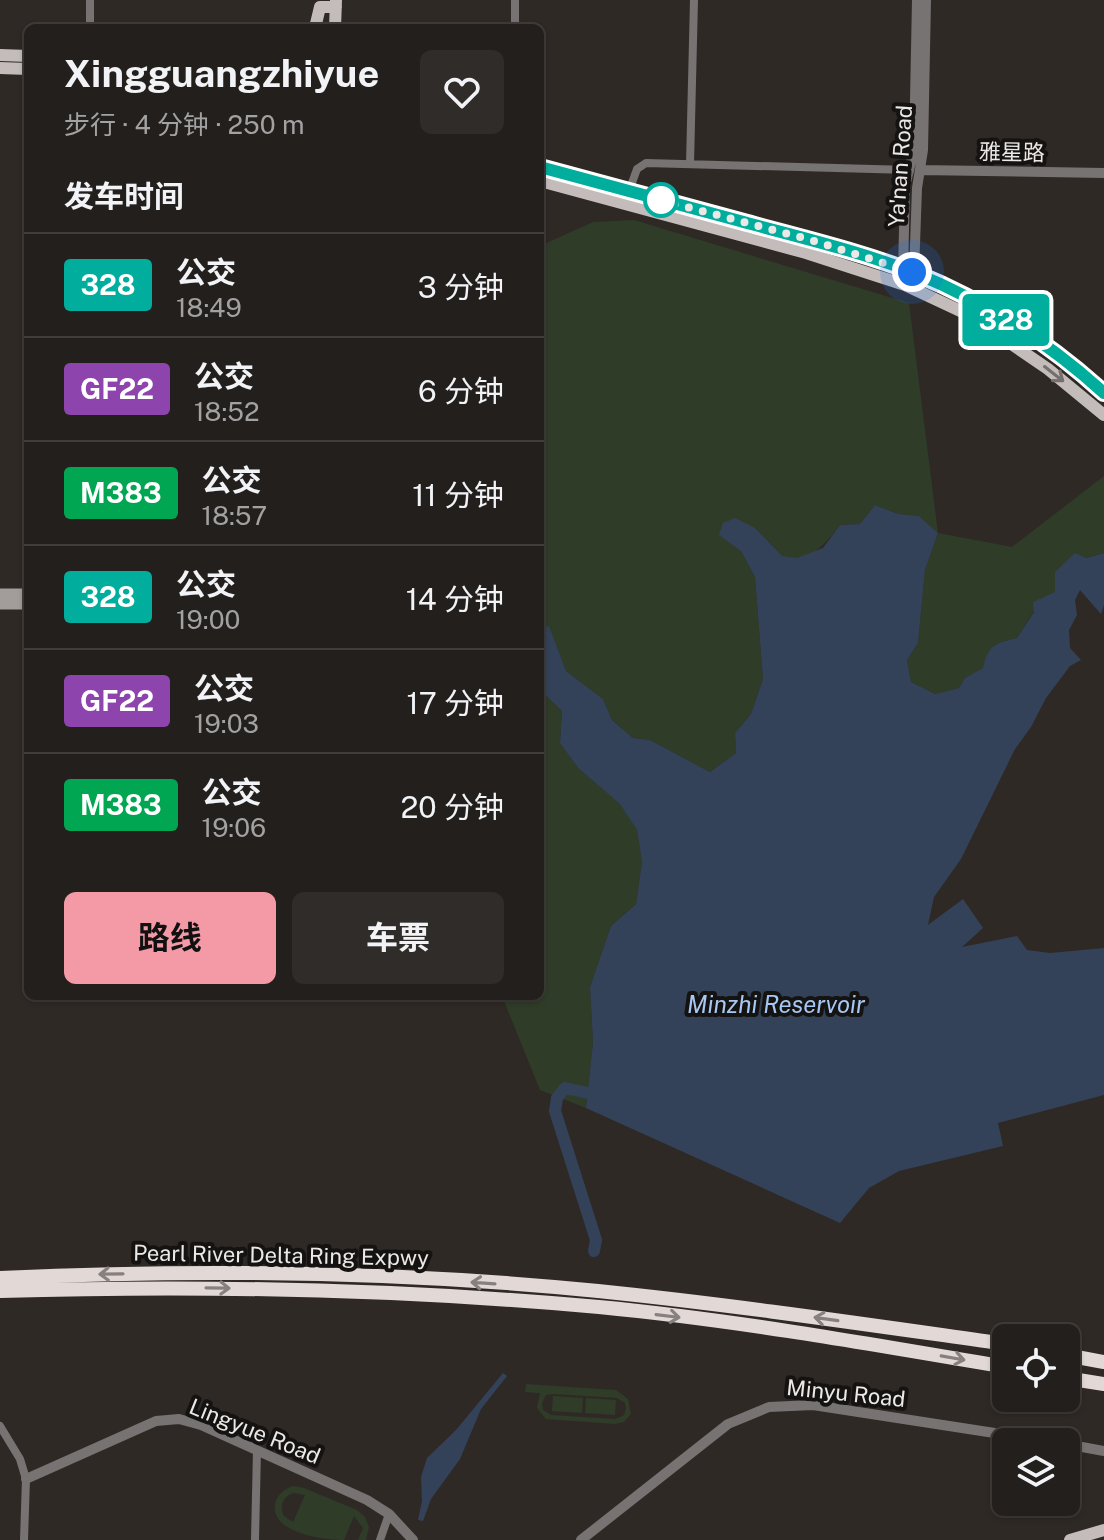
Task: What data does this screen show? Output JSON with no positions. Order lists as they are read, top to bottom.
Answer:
{
  "streets": {
    "highway": ["Pearl River Delta Ring Expwy"],
    "street": [
      "雅星路",
      "Ya'nan Road",
      "Minyu Road",
      "Lingyue Road"
    ]
  },
  "crossings": [
    ["雅星路", "Ya'nan Road"]
  ],
  "water": ["Minzhi Reservoir"],
  "lines": ["bus line 328"],
  "page": {
    "on_map": "328",
    "heading": [
      ["Xingguangzhiyue", "步行 · 4 分钟 · 250 m"],
      "发车时间"
    ],
    "list": [
      {
        "mark": "328",
        "name": "公交",
        "note": "18:49",
        "value": "3 分钟"
      },
      {
        "mark": "GF22",
        "name": "公交",
        "note": "18:52",
        "value": "6 分钟"
      },
      {
        "mark": "M383",
        "name": "公交",
        "note": "18:57",
        "value": "11 分钟"
      },
      {
        "mark": "328",
        "name": "公交",
        "note": "19:00",
        "value": "14 分钟"
      },
      {
        "mark": "GF22",
        "name": "公交",
        "note": "19:03",
        "value": "17 分钟"
      },
      {
        "mark": "M383",
        "name": "公交",
        "note": "19:06",
        "value": "20 分钟"
      }
    ],
    "buttons": ["路线", "车票"]
  }
}
